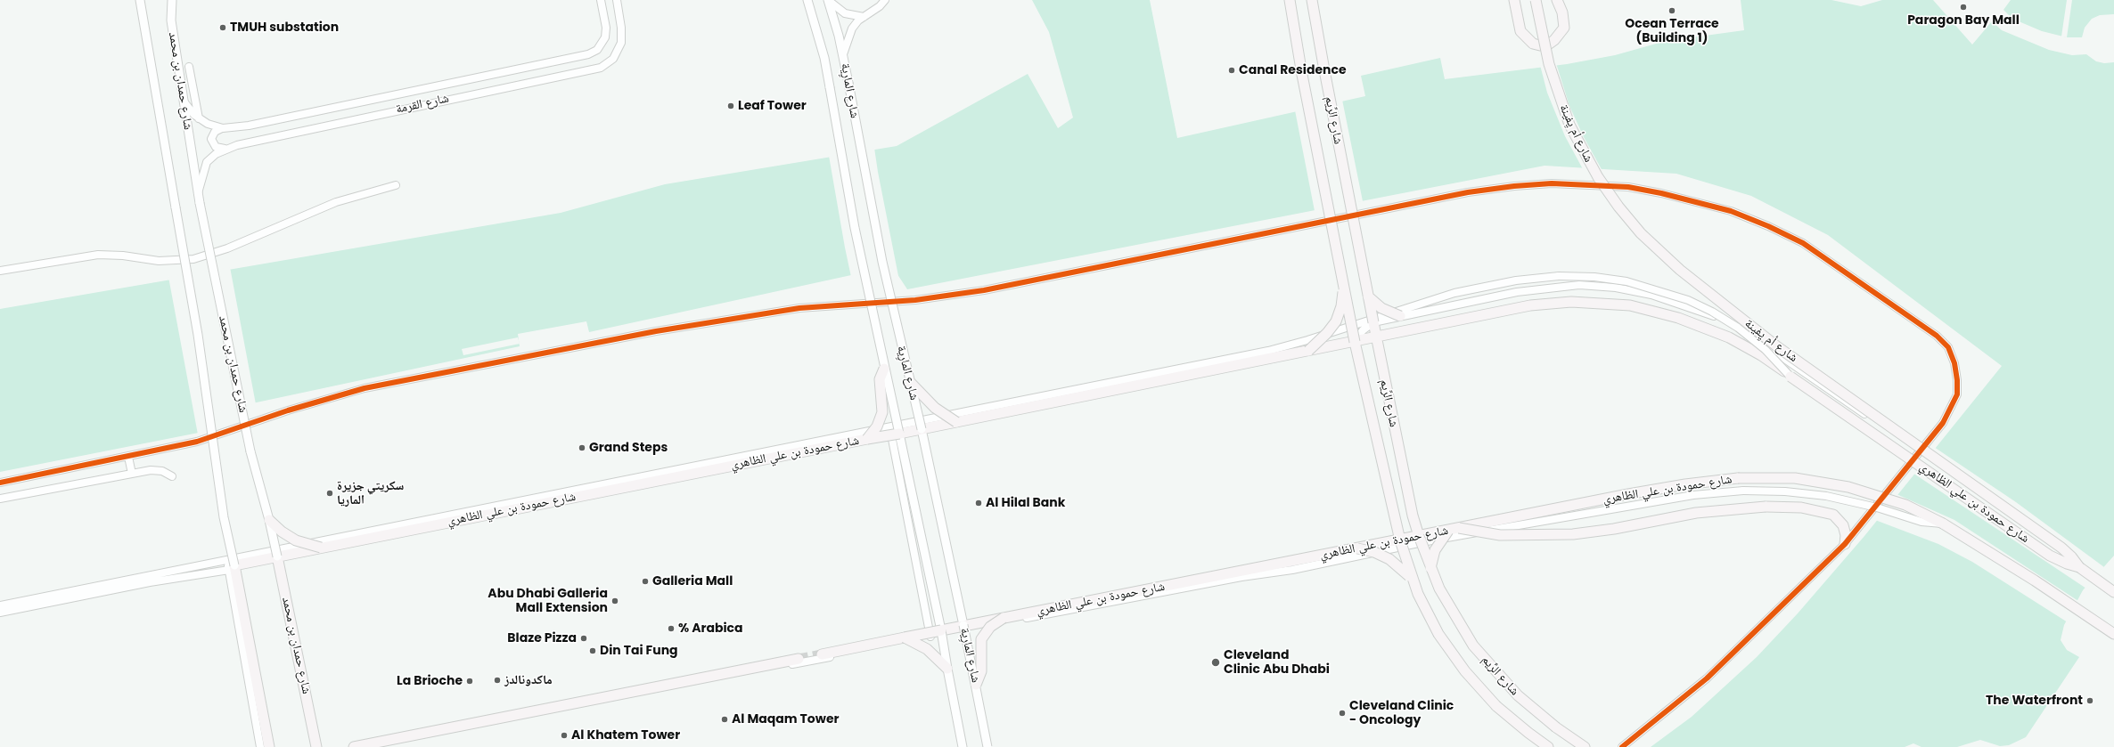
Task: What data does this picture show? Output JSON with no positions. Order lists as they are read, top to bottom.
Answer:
{
  "streets": {
    "main road": [
      "شارع حمدان بن محمد",
      "شارع الرِّيم",
      "شارع أم يِفينة",
      "شارع حمودة بن علي الظاهري"
    ],
    "street": ["شارع المارِية", "شارع القرمة"]
  },
  "crossings": [
    ["شارع حمدان بن محمد", "شارع القرمة"],
    ["شارع حمدان بن محمد", "شارع حمودة بن علي الظاهري"],
    ["شارع المارِية", "شارع حمودة بن علي الظاهري"],
    ["شارع الرِّيم", "شارع حمودة بن علي الظاهري"],
    ["شارع أم يِفينة", "شارع حمودة بن علي الظاهري"]
  ],
  "places": [
    "Paragon Bay Mall",
    "Ocean Terrace (Building 1)",
    "TMUH substation",
    "Canal Residence",
    "Leaf Tower",
    "Grand Steps",
    "سكريتي جزيرة الماريا",
    "Al Hilal Bank",
    "Galleria Mall",
    "Abu Dhabi Galleria Mall Extension",
    "% Arabica",
    "Blaze Pizza",
    "Din Tai Fung",
    "Cleveland Clinic Abu Dhabi",
    "ماكدونالدز",
    "La Brioche",
    "The Waterfront",
    "Cleveland Clinic - Oncology",
    "Al Maqam Tower",
    "Al Khatem Tower"
  ]
}
